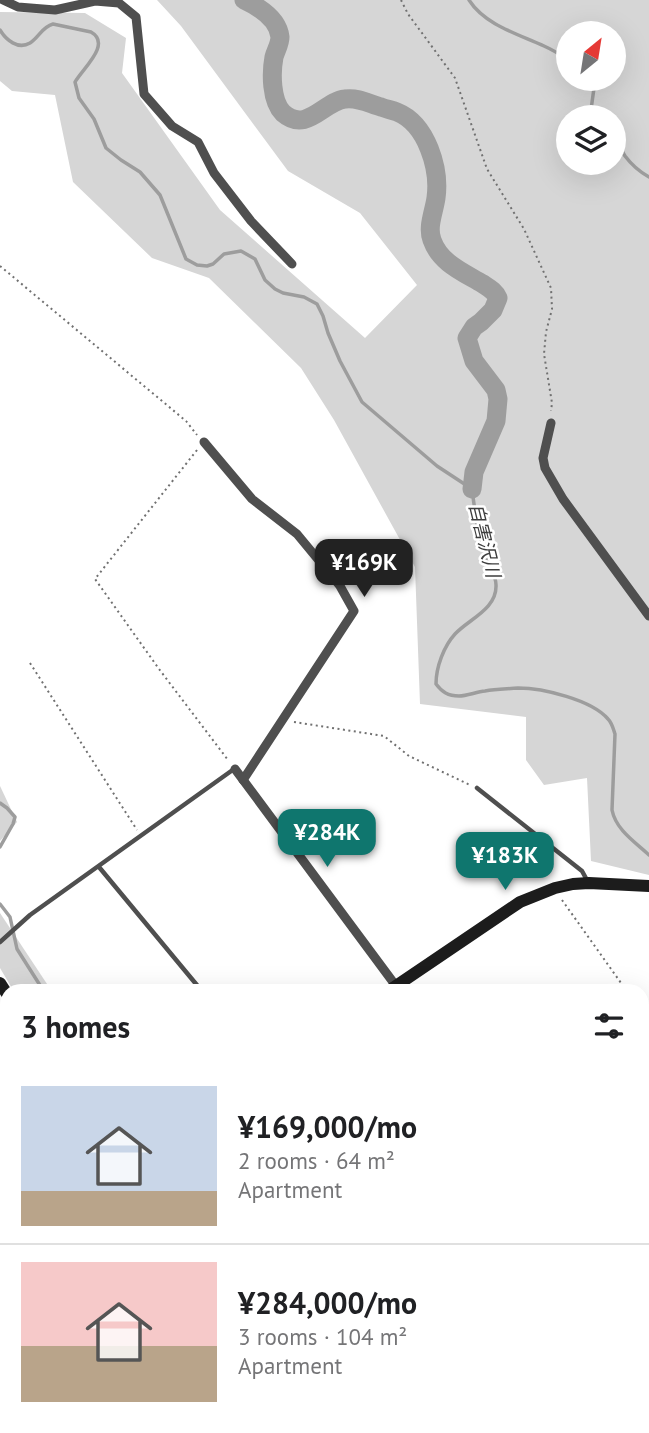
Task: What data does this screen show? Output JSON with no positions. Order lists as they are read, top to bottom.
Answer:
{
  "water": ["自害沢川"],
  "north": "top right",
  "page": {
    "price": ["¥169K", "¥284K", "¥183K"],
    "heading": "3 homes",
    "list": [
      {
        "name": "¥169,000/mo",
        "note": "2 rooms · 64 m² · Apartment"
      },
      {
        "name": "¥284,000/mo",
        "note": "3 rooms · 104 m² · Apartment"
      }
    ]
  }
}
